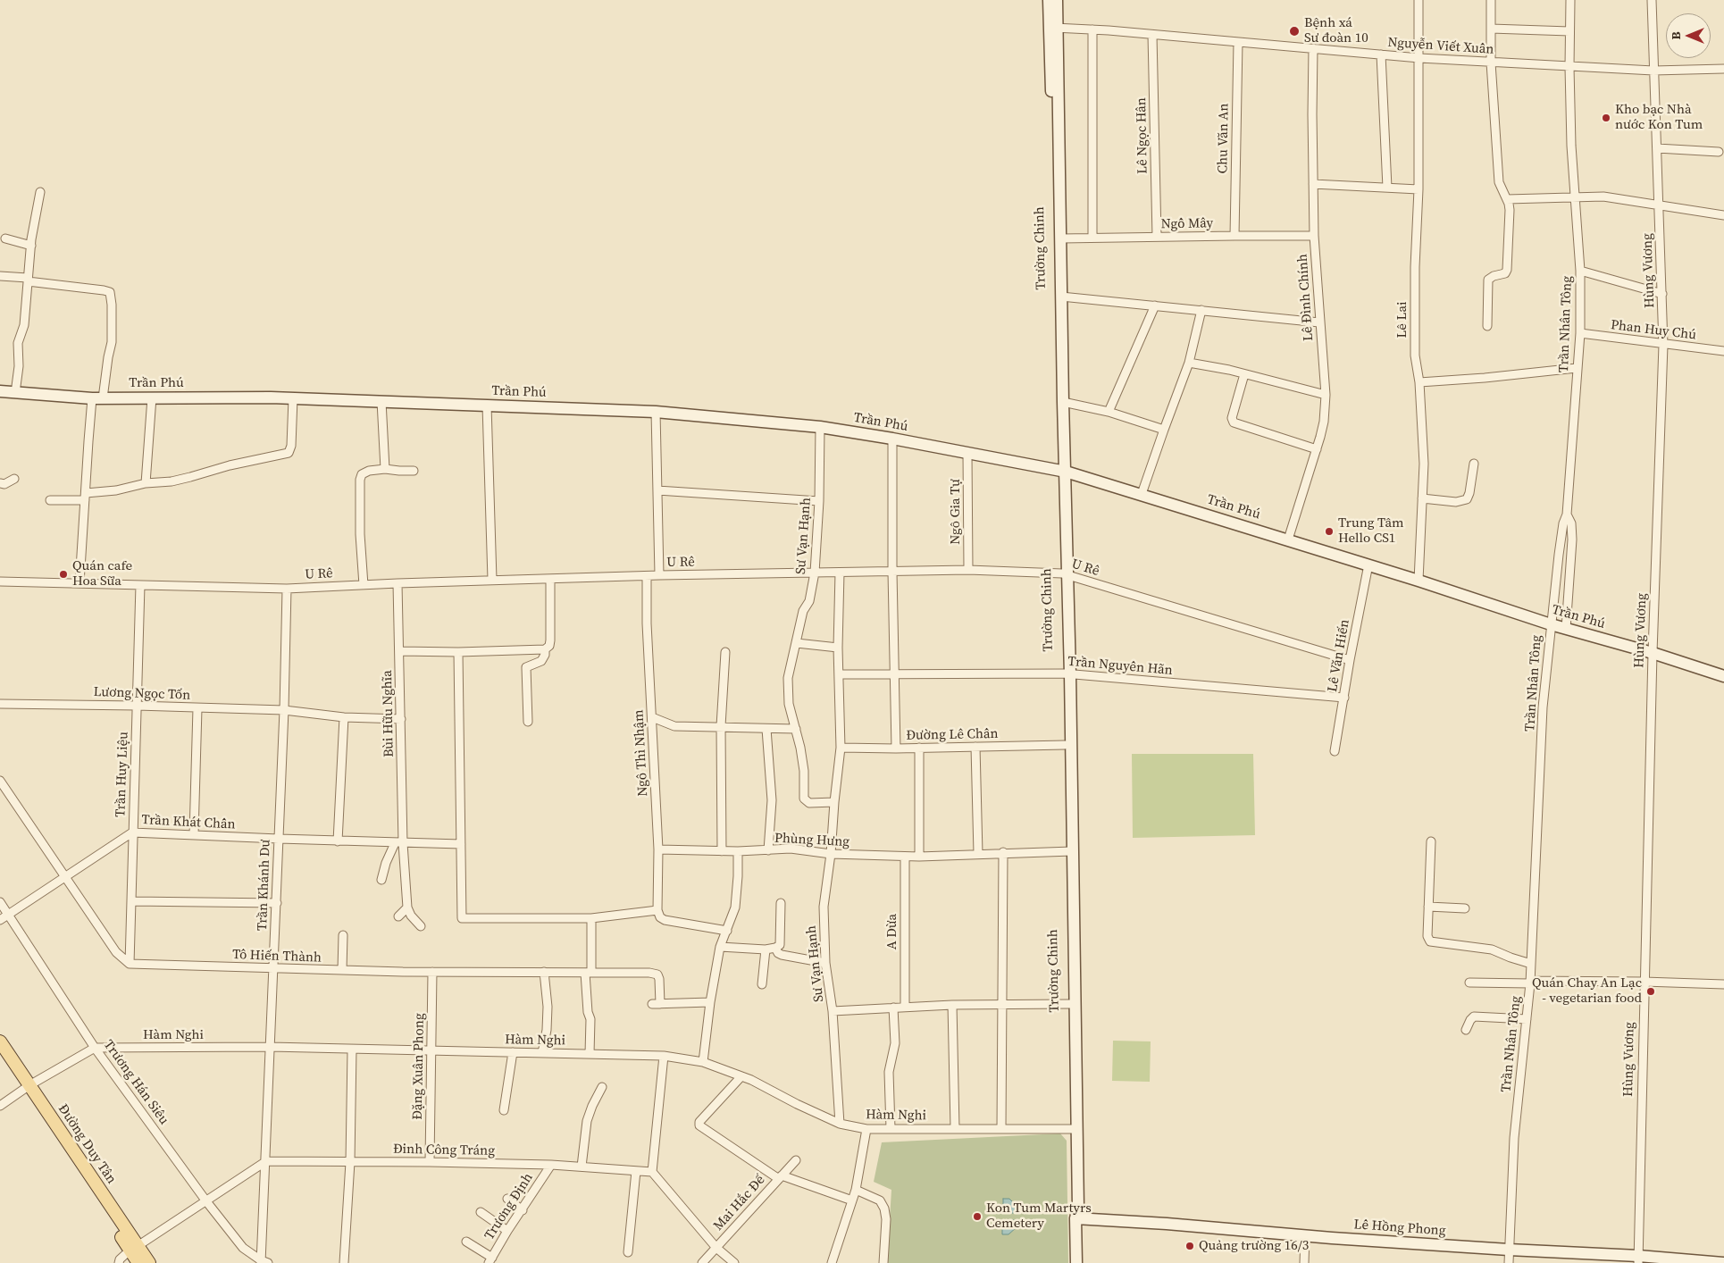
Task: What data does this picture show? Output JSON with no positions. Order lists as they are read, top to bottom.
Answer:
{
  "streets": {
    "main road": ["Đường Duy Tân"],
    "street": [
      "Nguyễn Viết Xuân",
      "Lê Ngọc Hân",
      "Chu Văn An",
      "Ngô Mây",
      "Trường Chinh",
      "Hùng Vương",
      "Lê Đình Chính",
      "Lê Lai",
      "Trần Nhân Tông",
      "Phan Huy Chú",
      "Trần Phú",
      "Ngô Gia Tự",
      "Sư Vạn Hạnh",
      "U Rê",
      "Lê Văn Hiến",
      "Trần Nguyên Hãn",
      "Lương Ngọc Tốn",
      "Bùi Hữu Nghĩa",
      "Đường Lê Chân",
      "Ngô Thì Nhậm",
      "Trần Huy Liệu",
      "Trần Khát Chân",
      "Phùng Hưng",
      "Trần Khánh Dư",
      "A Dừa",
      "Tô Hiến Thành",
      "Hàm Nghi",
      "Đặng Xuân Phong",
      "Trương Hán Siêu",
      "Đinh Công Tráng",
      "Mai Hắc Đế",
      "Trương Định",
      "Lê Hồng Phong"
    ]
  },
  "crossings": [
    ["Nguyễn Viết Xuân", "Lê Ngọc Hân"],
    ["Nguyễn Viết Xuân", "Chu Văn An"],
    ["Nguyễn Viết Xuân", "Trường Chinh"],
    ["Nguyễn Viết Xuân", "Hùng Vương"],
    ["Nguyễn Viết Xuân", "Lê Đình Chính"],
    ["Nguyễn Viết Xuân", "Lê Lai"],
    ["Nguyễn Viết Xuân", "Trần Nhân Tông"],
    ["Lê Ngọc Hân", "Ngô Mây"],
    ["Chu Văn An", "Ngô Mây"],
    ["Ngô Mây", "Trường Chinh"],
    ["Ngô Mây", "Lê Đình Chính"],
    ["Trường Chinh", "Trần Phú"],
    ["Trường Chinh", "U Rê"],
    ["Trường Chinh", "Trần Nguyên Hãn"],
    ["Trường Chinh", "Đường Lê Chân"],
    ["Trường Chinh", "Phùng Hưng"],
    ["Trường Chinh", "Hàm Nghi"],
    ["Trường Chinh", "Lê Hồng Phong"],
    ["Hùng Vương", "Phan Huy Chú"],
    ["Hùng Vương", "Trần Phú"],
    ["Hùng Vương", "Lê Hồng Phong"],
    ["Lê Đình Chính", "Trần Phú"],
    ["Lê Lai", "Trần Phú"],
    ["Trần Nhân Tông", "Phan Huy Chú"],
    ["Trần Nhân Tông", "Trần Phú"],
    ["Trần Nhân Tông", "Lê Hồng Phong"],
    ["Trần Phú", "Ngô Gia Tự"],
    ["Trần Phú", "Sư Vạn Hạnh"],
    ["Trần Phú", "Lê Văn Hiến"],
    ["Ngô Gia Tự", "U Rê"],
    ["Sư Vạn Hạnh", "U Rê"],
    ["Sư Vạn Hạnh", "Trần Nguyên Hãn"],
    ["Sư Vạn Hạnh", "Đường Lê Chân"],
    ["Sư Vạn Hạnh", "Phùng Hưng"],
    ["Sư Vạn Hạnh", "Hàm Nghi"],
    ["U Rê", "Lê Văn Hiến"],
    ["U Rê", "Bùi Hữu Nghĩa"],
    ["U Rê", "Ngô Thì Nhậm"],
    ["U Rê", "Trần Huy Liệu"],
    ["U Rê", "Trần Khánh Dư"],
    ["Lê Văn Hiến", "Trần Nguyên Hãn"],
    ["Lương Ngọc Tốn", "Bùi Hữu Nghĩa"],
    ["Lương Ngọc Tốn", "Trần Huy Liệu"],
    ["Lương Ngọc Tốn", "Trần Khánh Dư"],
    ["Bùi Hữu Nghĩa", "Trần Khát Chân"],
    ["Trần Huy Liệu", "Trần Khát Chân"],
    ["Trần Huy Liệu", "Tô Hiến Thành"],
    ["Trần Khát Chân", "Trần Khánh Dư"],
    ["Trần Khát Chân", "Trương Hán Siêu"],
    ["Phùng Hưng", "A Dừa"],
    ["Trần Khánh Dư", "Tô Hiến Thành"],
    ["Trần Khánh Dư", "Hàm Nghi"],
    ["Trần Khánh Dư", "Trương Hán Siêu"],
    ["Trần Khánh Dư", "Đinh Công Tráng"],
    ["Tô Hiến Thành", "Đặng Xuân Phong"],
    ["Hàm Nghi", "Đặng Xuân Phong"],
    ["Hàm Nghi", "Trương Hán Siêu"],
    ["Hàm Nghi", "Đường Duy Tân"],
    ["Đặng Xuân Phong", "Đinh Công Tráng"],
    ["Đinh Công Tráng", "Trương Định"]
  ],
  "places": [
    "Bệnh xá Sư đoàn 10",
    "Kho bạc Nhà nước Kon Tum",
    "Trung Tâm Hello CS1",
    "Quán cafe Hoa Sữa",
    "Quán Chay An Lạc - vegetarian food",
    "Kon Tum Martyrs Cemetery",
    "Quảng trường 16/3"
  ],
  "north": "left"
}
